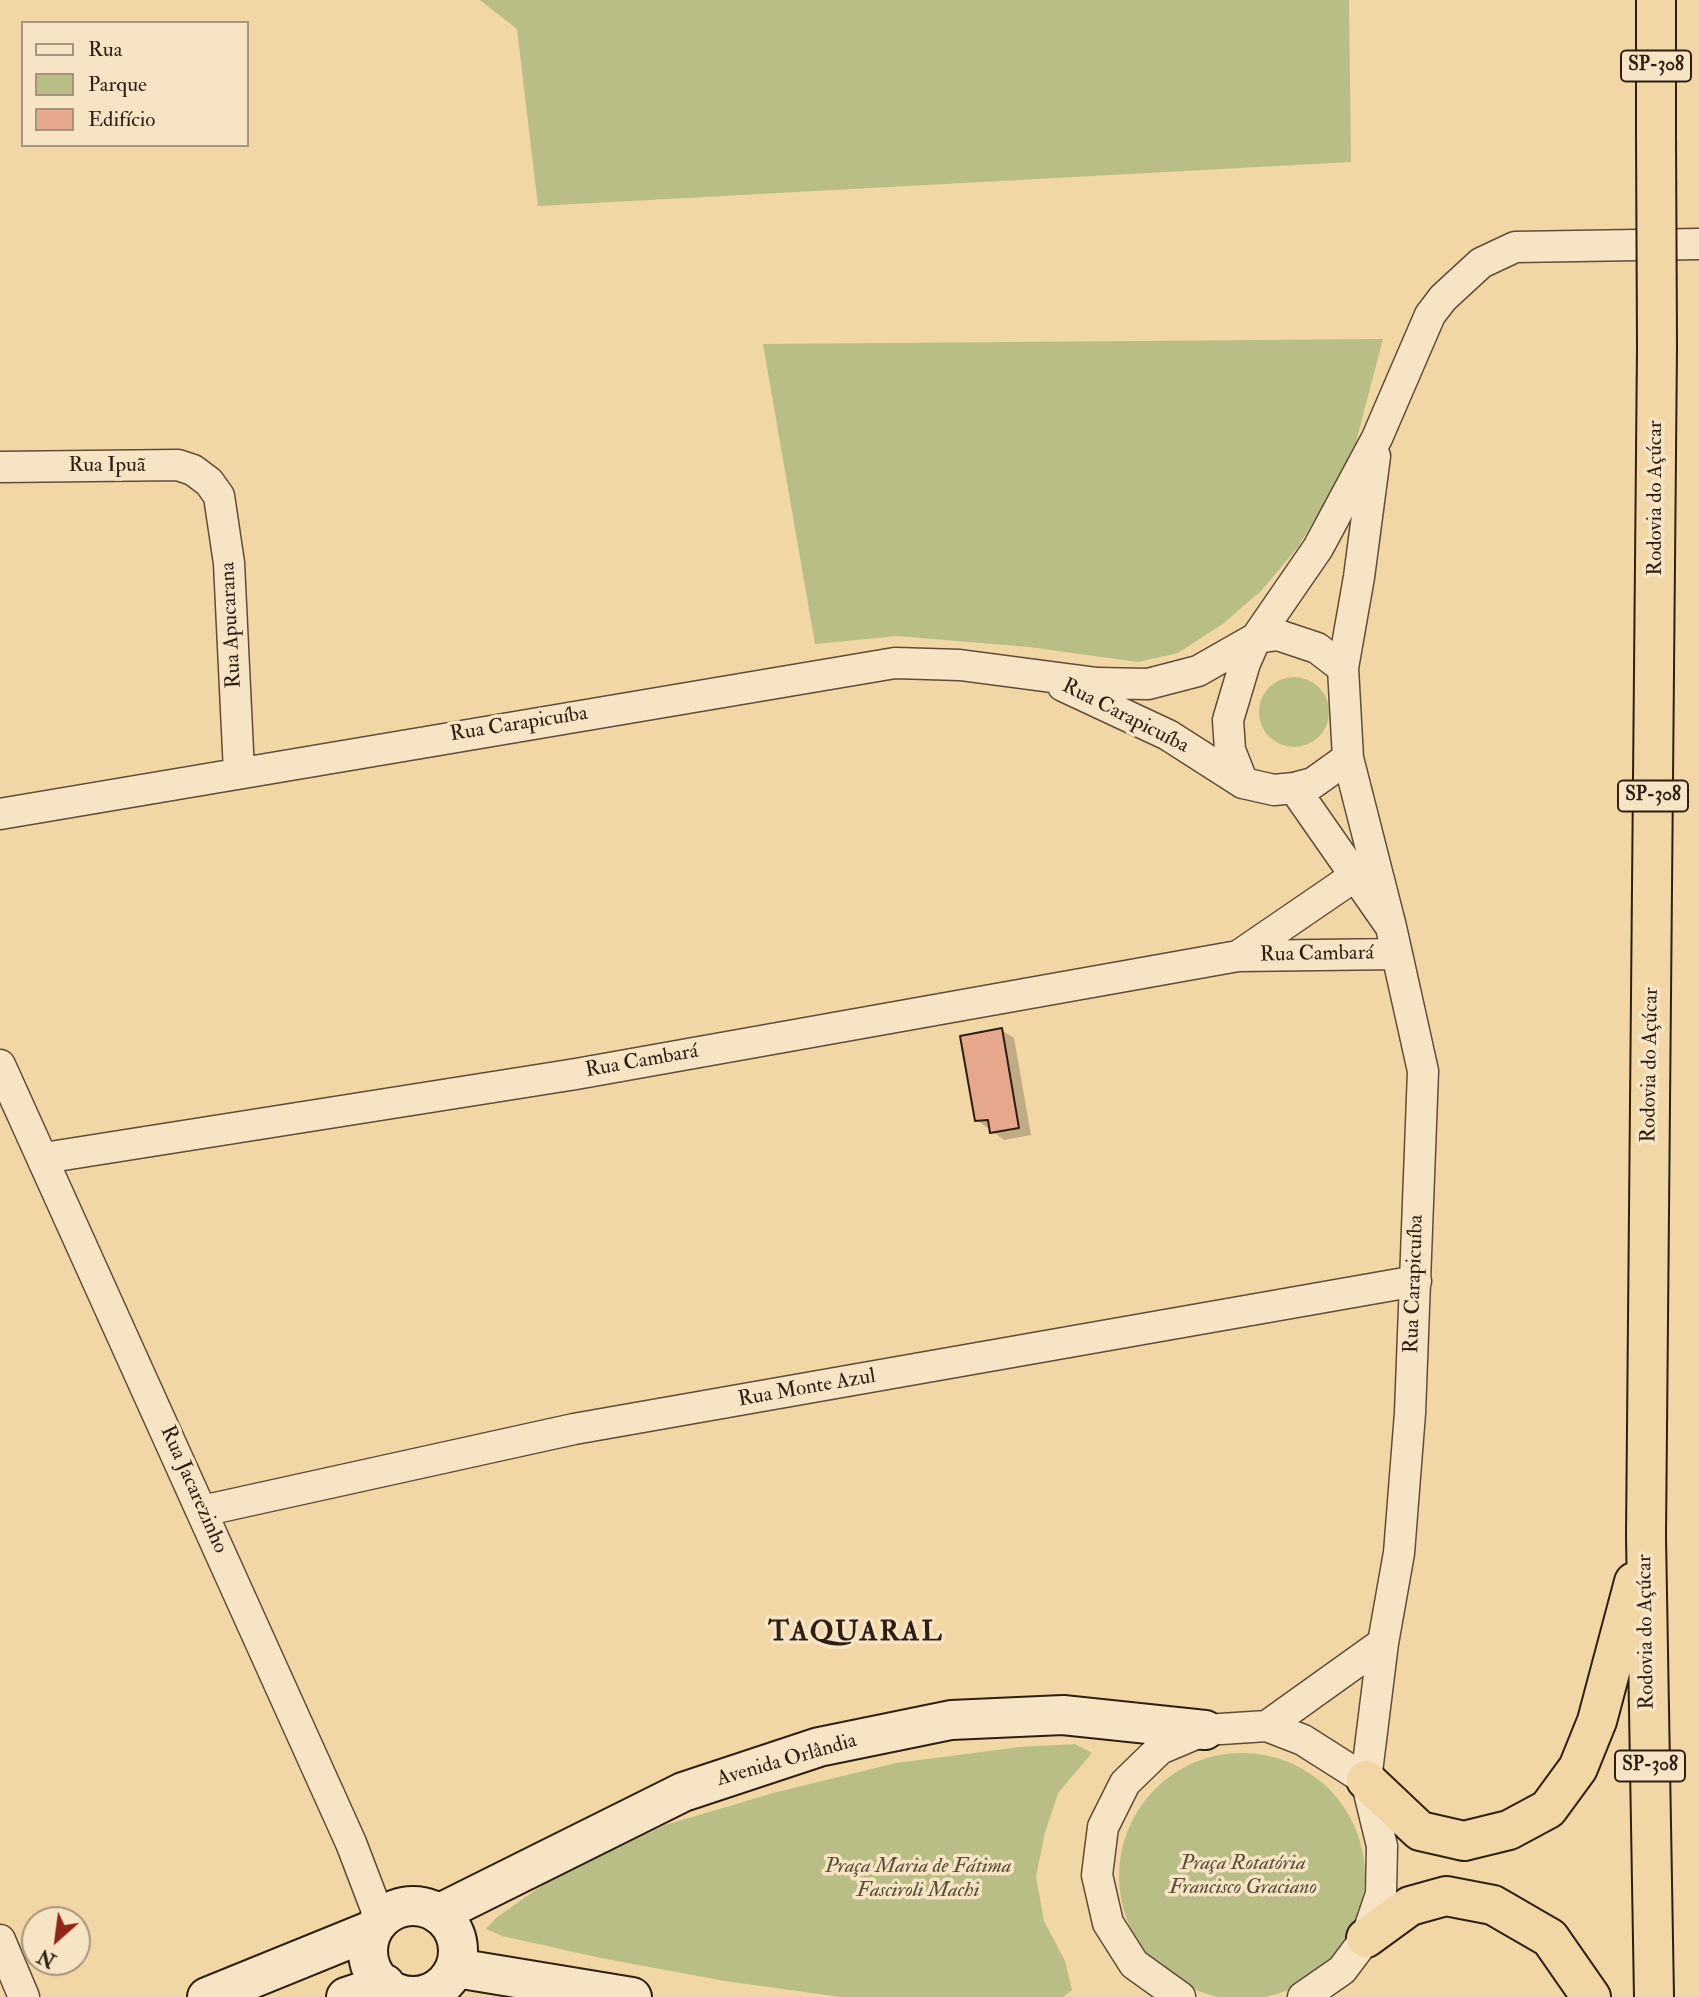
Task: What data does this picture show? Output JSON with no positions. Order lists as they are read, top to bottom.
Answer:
{
  "streets": {
    "highway": ["SP-308", "Rodovia do Açúcar"],
    "street": [
      "Rua Ipuã",
      "Rua Apucarana",
      "Rua Carapicuíba",
      "Rua Cambará",
      "Rua Monte Azul",
      "Rua Jacarezinho",
      "Avenida Orlândia"
    ]
  },
  "crossings": [
    ["Rua Ipuã", "Rua Apucarana"],
    ["Rua Apucarana", "Rua Carapicuíba"],
    ["Rua Carapicuíba", "Rua Cambará"],
    ["Rua Carapicuíba", "Rua Monte Azul"],
    ["Rua Cambará", "Rua Jacarezinho"],
    ["Rua Monte Azul", "Rua Jacarezinho"],
    ["Rua Jacarezinho", "Avenida Orlândia"]
  ],
  "districts": ["TAQUARAL"],
  "parks": ["Praça Rotatória Francisco Graciano", "Praça Maria de Fátima Fasciroli Machi"],
  "legend": ["Rua", "Parque", "Edifício"],
  "north": "bottom left"
}
